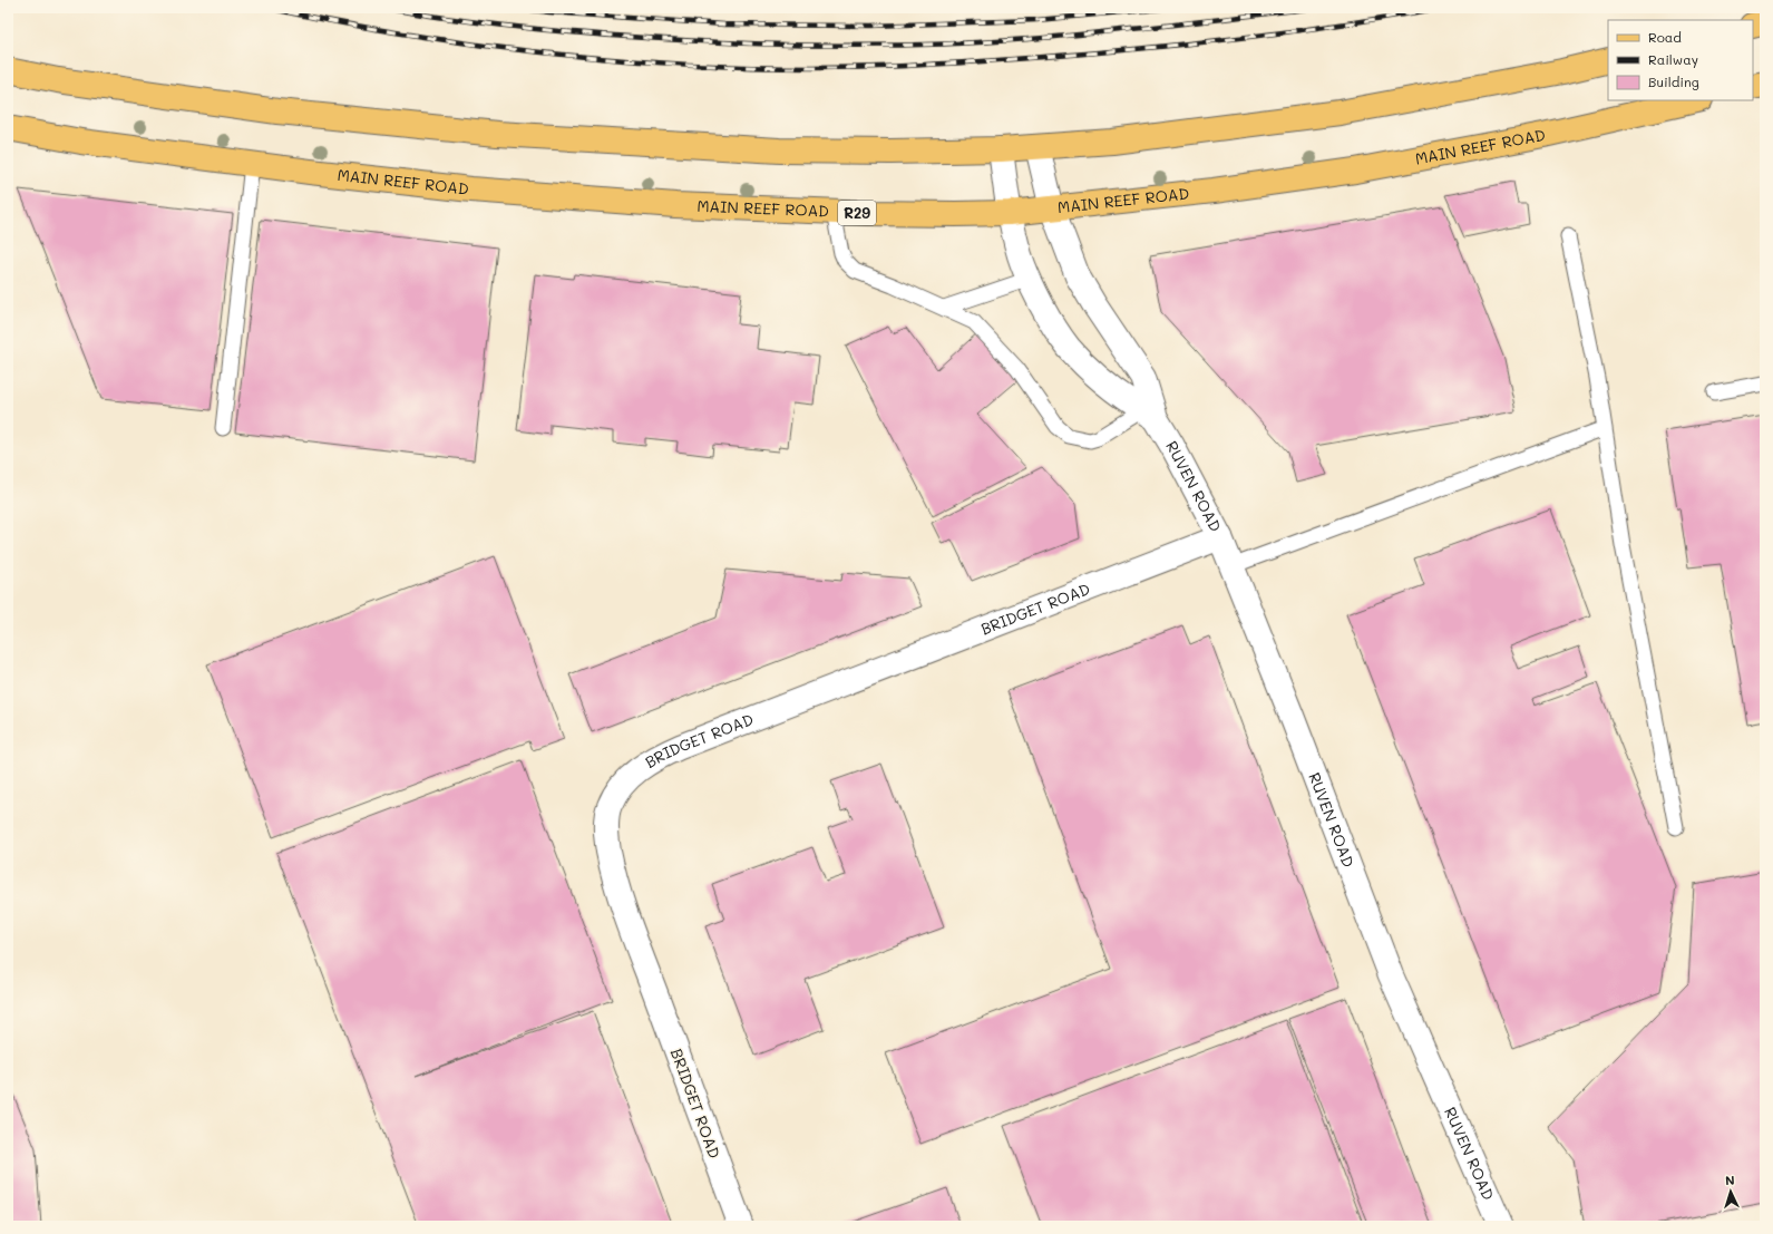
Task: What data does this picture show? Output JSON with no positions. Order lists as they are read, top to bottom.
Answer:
{
  "streets": {
    "main road": ["MAIN REEF ROAD", "R29"],
    "street": ["RUVEN ROAD", "BRIDGET ROAD"]
  },
  "crossings": [
    ["MAIN REEF ROAD", "RUVEN ROAD"],
    ["RUVEN ROAD", "BRIDGET ROAD"]
  ],
  "legend": ["Road", "Railway", "Building"],
  "north": "top"
}
